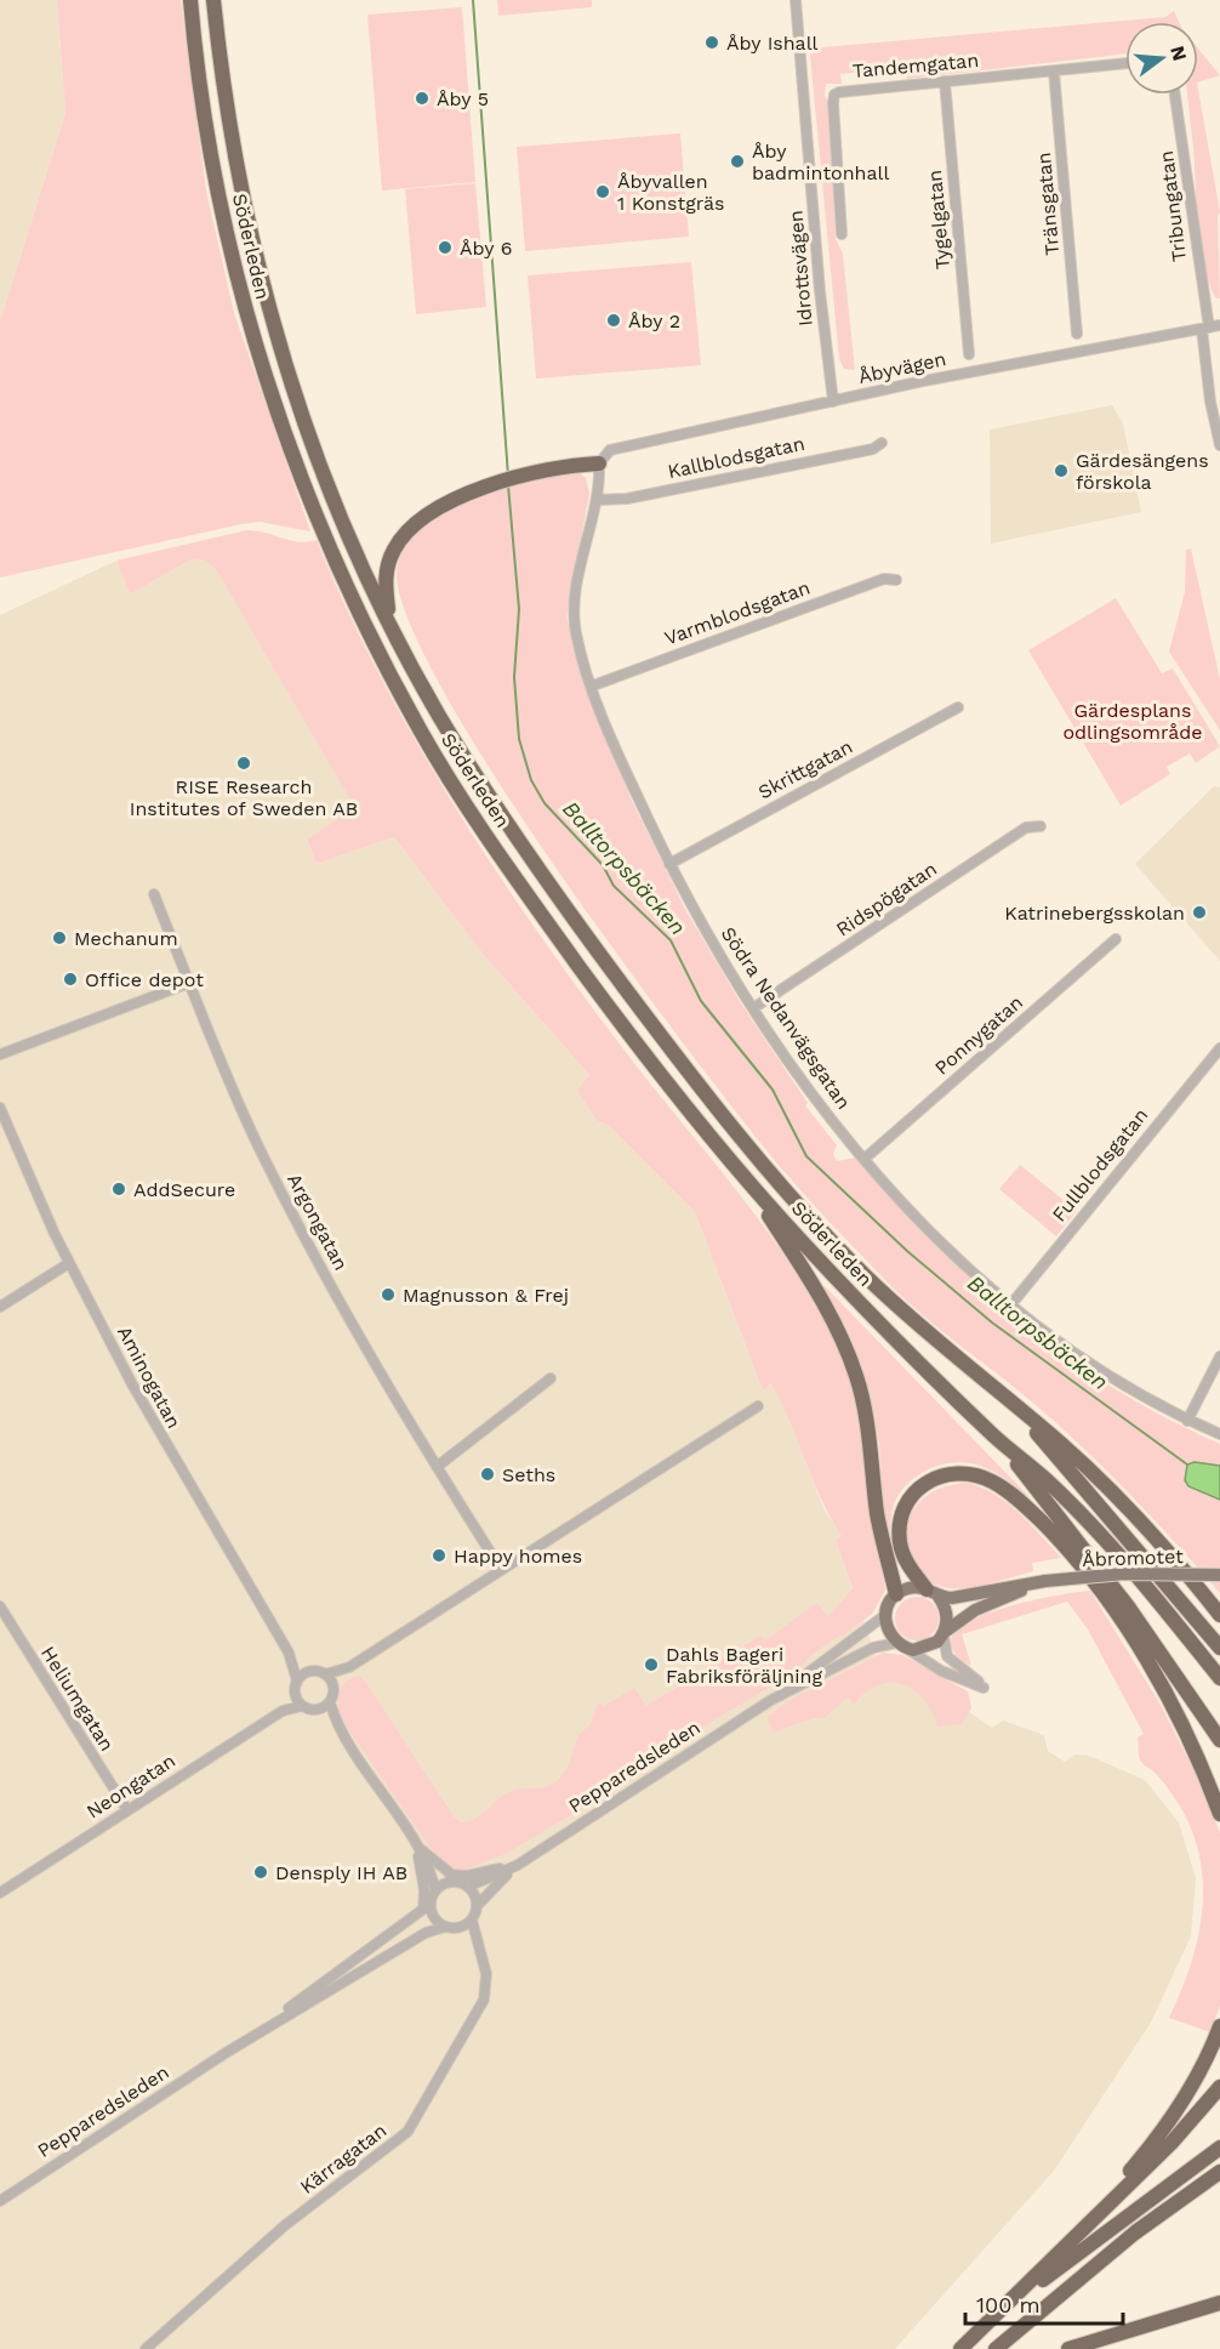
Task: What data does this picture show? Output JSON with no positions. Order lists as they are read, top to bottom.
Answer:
{
  "streets": {
    "highway": ["Söderleden"],
    "main road": ["Åbromotet"],
    "street": [
      "Tandemgatan",
      "Tränsgatan",
      "Tribungatan",
      "Tygelgatan",
      "Idrottsvägen",
      "Åbyvägen",
      "Kallblodsgatan",
      "Varmblodsgatan",
      "Skrittgatan",
      "Ridspögatan",
      "Södra Nedanvägsgatan",
      "Ponnygatan",
      "Fullblodsgatan",
      "Argongatan",
      "Aminogatan",
      "Heliumgatan",
      "Pepparedsleden",
      "Neongatan",
      "Kärragatan"
    ]
  },
  "crossings": [
    ["Tandemgatan", "Tränsgatan"],
    ["Tandemgatan", "Tygelgatan"],
    ["Tribungatan", "Åbyvägen"],
    ["Idrottsvägen", "Åbyvägen"],
    ["Åbyvägen", "Södra Nedanvägsgatan"],
    ["Kallblodsgatan", "Södra Nedanvägsgatan"],
    ["Varmblodsgatan", "Södra Nedanvägsgatan"],
    ["Skrittgatan", "Södra Nedanvägsgatan"],
    ["Ridspögatan", "Södra Nedanvägsgatan"],
    ["Södra Nedanvägsgatan", "Ponnygatan"],
    ["Södra Nedanvägsgatan", "Fullblodsgatan"],
    ["Aminogatan", "Neongatan"],
    ["Åbromotet", "Pepparedsleden"],
    ["Heliumgatan", "Neongatan"],
    ["Pepparedsleden", "Kärragatan"]
  ],
  "water": ["Balltorpsbäcken"],
  "parks": ["Gärdesplans odlingsområde"],
  "places": [
    "Åby Ishall",
    "Åby 5",
    "Åby badmintonhall",
    "Åbyvallen 1 Konstgräs",
    "Åby 6",
    "Åby 2",
    "Gärdesängens förskola",
    "RISE Research Institutes of Sweden AB",
    "Katrinebergsskolan",
    "Mechanum",
    "Office depot",
    "AddSecure",
    "Magnusson & Frej",
    "Seths",
    "Happy homes",
    "Dahls Bageri Fabriksföräljning",
    "Densply IH AB"
  ],
  "scale_bar": "100 m",
  "north": "right"
}
